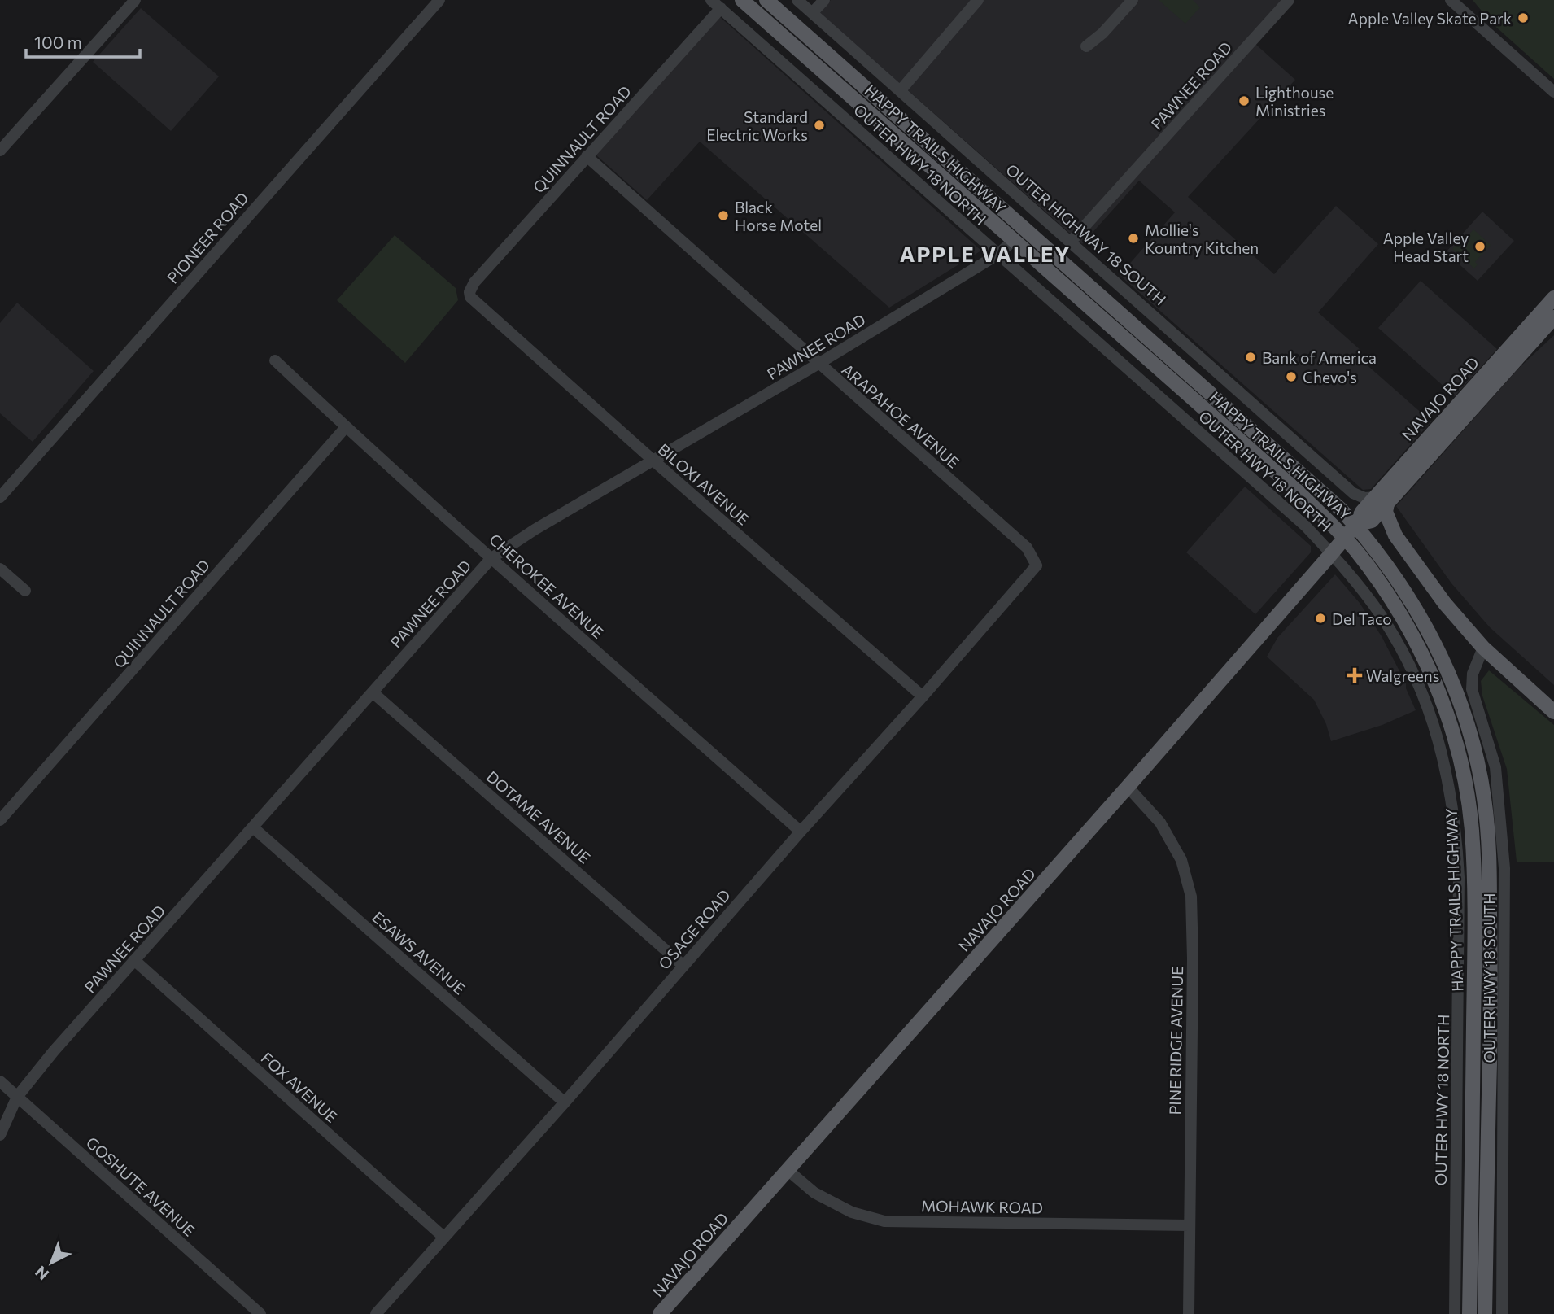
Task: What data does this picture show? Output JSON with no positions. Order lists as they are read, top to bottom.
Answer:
{
  "streets": {
    "main road": ["HAPPY TRAILS HIGHWAY", "NAVAJO ROAD"],
    "street": [
      "PAWNEE ROAD",
      "QUINNAULT ROAD",
      "OUTER HWY 18 NORTH",
      "OUTER HIGHWAY 18 SOUTH",
      "PIONEER ROAD",
      "ARAPAHOE AVENUE",
      "BILOXI AVENUE",
      "CHEROKEE AVENUE",
      "DOTAME AVENUE",
      "OSAGE ROAD",
      "ESAWS AVENUE",
      "OUTER HWY 18 SOUTH",
      "PINE RIDGE AVENUE",
      "FOX AVENUE",
      "GOSHUTE AVENUE",
      "MOHAWK ROAD"
    ]
  },
  "crossings": [
    ["PAWNEE ROAD", "HAPPY TRAILS HIGHWAY"],
    ["PAWNEE ROAD", "OUTER HWY 18 NORTH"],
    ["PAWNEE ROAD", "OUTER HIGHWAY 18 SOUTH"],
    ["PAWNEE ROAD", "ARAPAHOE AVENUE"],
    ["PAWNEE ROAD", "BILOXI AVENUE"],
    ["PAWNEE ROAD", "CHEROKEE AVENUE"],
    ["PAWNEE ROAD", "DOTAME AVENUE"],
    ["PAWNEE ROAD", "ESAWS AVENUE"],
    ["PAWNEE ROAD", "FOX AVENUE"],
    ["PAWNEE ROAD", "GOSHUTE AVENUE"],
    ["QUINNAULT ROAD", "OUTER HWY 18 NORTH"],
    ["QUINNAULT ROAD", "ARAPAHOE AVENUE"],
    ["QUINNAULT ROAD", "BILOXI AVENUE"],
    ["QUINNAULT ROAD", "CHEROKEE AVENUE"],
    ["HAPPY TRAILS HIGHWAY", "NAVAJO ROAD"],
    ["OUTER HWY 18 NORTH", "NAVAJO ROAD"],
    ["NAVAJO ROAD", "PINE RIDGE AVENUE"],
    ["NAVAJO ROAD", "MOHAWK ROAD"],
    ["ARAPAHOE AVENUE", "OSAGE ROAD"],
    ["BILOXI AVENUE", "OSAGE ROAD"],
    ["CHEROKEE AVENUE", "OSAGE ROAD"],
    ["DOTAME AVENUE", "OSAGE ROAD"],
    ["OSAGE ROAD", "ESAWS AVENUE"],
    ["OSAGE ROAD", "FOX AVENUE"],
    ["PINE RIDGE AVENUE", "MOHAWK ROAD"]
  ],
  "districts": ["APPLE VALLEY"],
  "places": {
    "other": [
      "Apple Valley Skate Park",
      "Lighthouse Ministries",
      "Standard Electric Works",
      "Black Horse Motel",
      "Mollie's Kountry Kitchen",
      "Apple Valley Head Start",
      "Bank of America",
      "Chevo's",
      "Del Taco"
    ],
    "health": ["Walgreens"]
  },
  "scale_bar": "100 m",
  "north": "bottom left"
}
